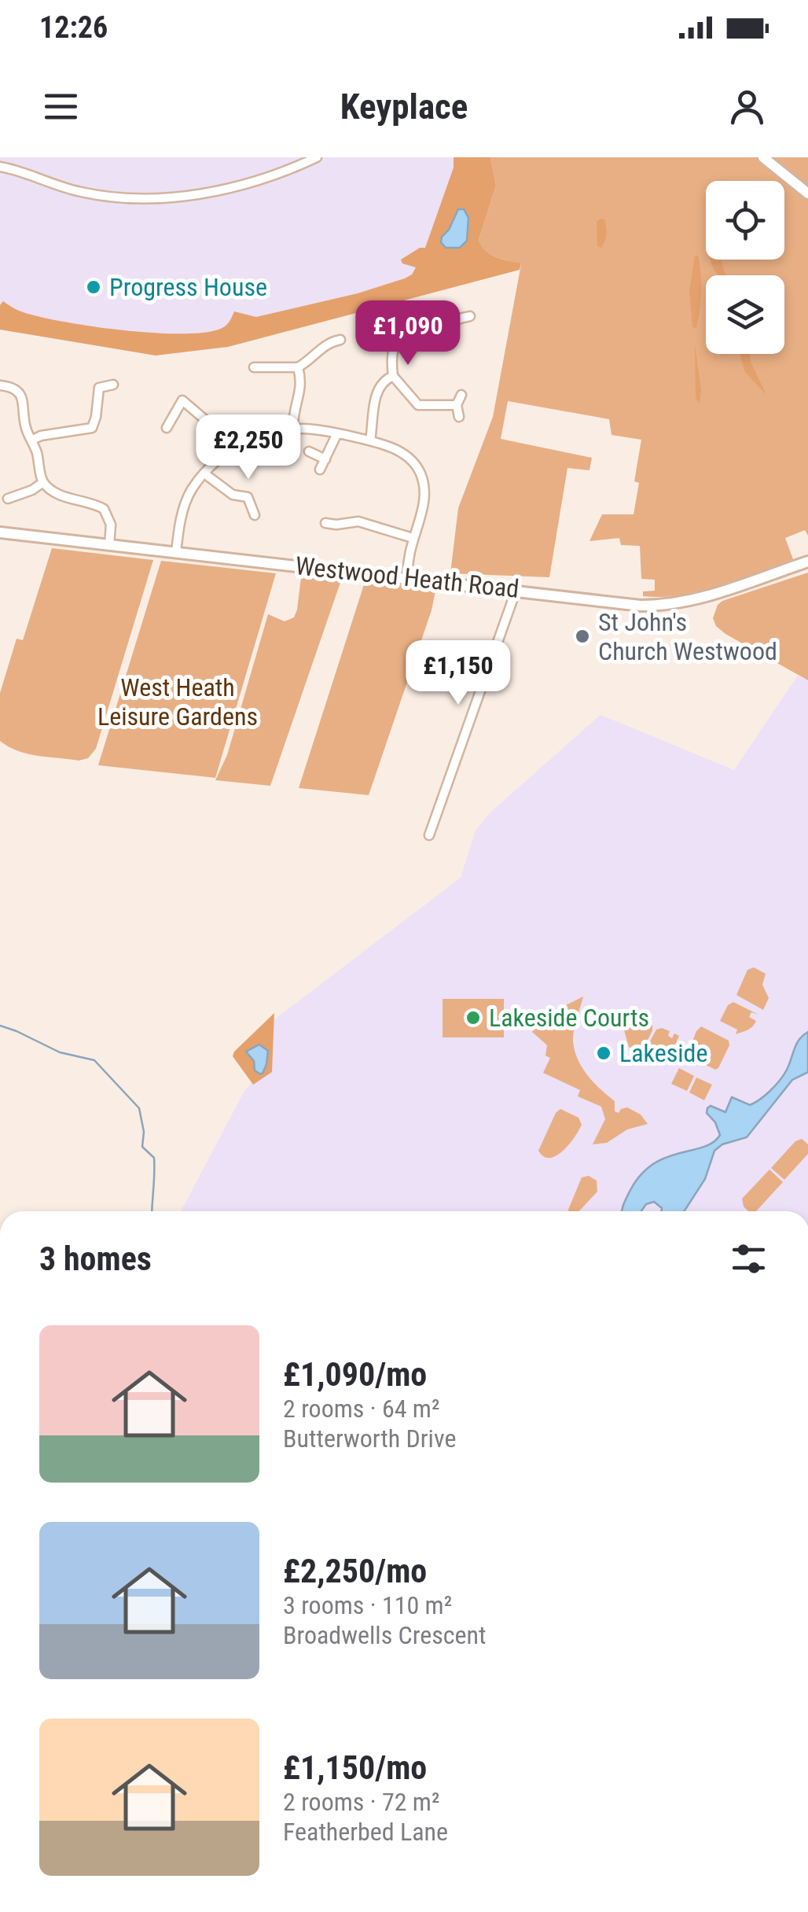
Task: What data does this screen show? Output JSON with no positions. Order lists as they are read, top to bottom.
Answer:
{
  "streets": {
    "street": ["Westwood Heath Road"]
  },
  "parks": ["West Heath Leisure Gardens"],
  "places": [
    "Progress House",
    "St John's Church Westwood",
    "Lakeside Courts",
    "Lakeside"
  ],
  "page": {
    "status": "12:26",
    "header": "Keyplace",
    "price": ["£1,090", "£2,250", "£1,150"],
    "heading": "3 homes",
    "list": [
      {
        "name": "£1,090/mo",
        "note": "2 rooms · 64 m² · Butterworth Drive"
      },
      {
        "name": "£2,250/mo",
        "note": "3 rooms · 110 m² · Broadwells Crescent"
      },
      {
        "name": "£1,150/mo",
        "note": "2 rooms · 72 m² · Featherbed Lane"
      }
    ]
  }
}
